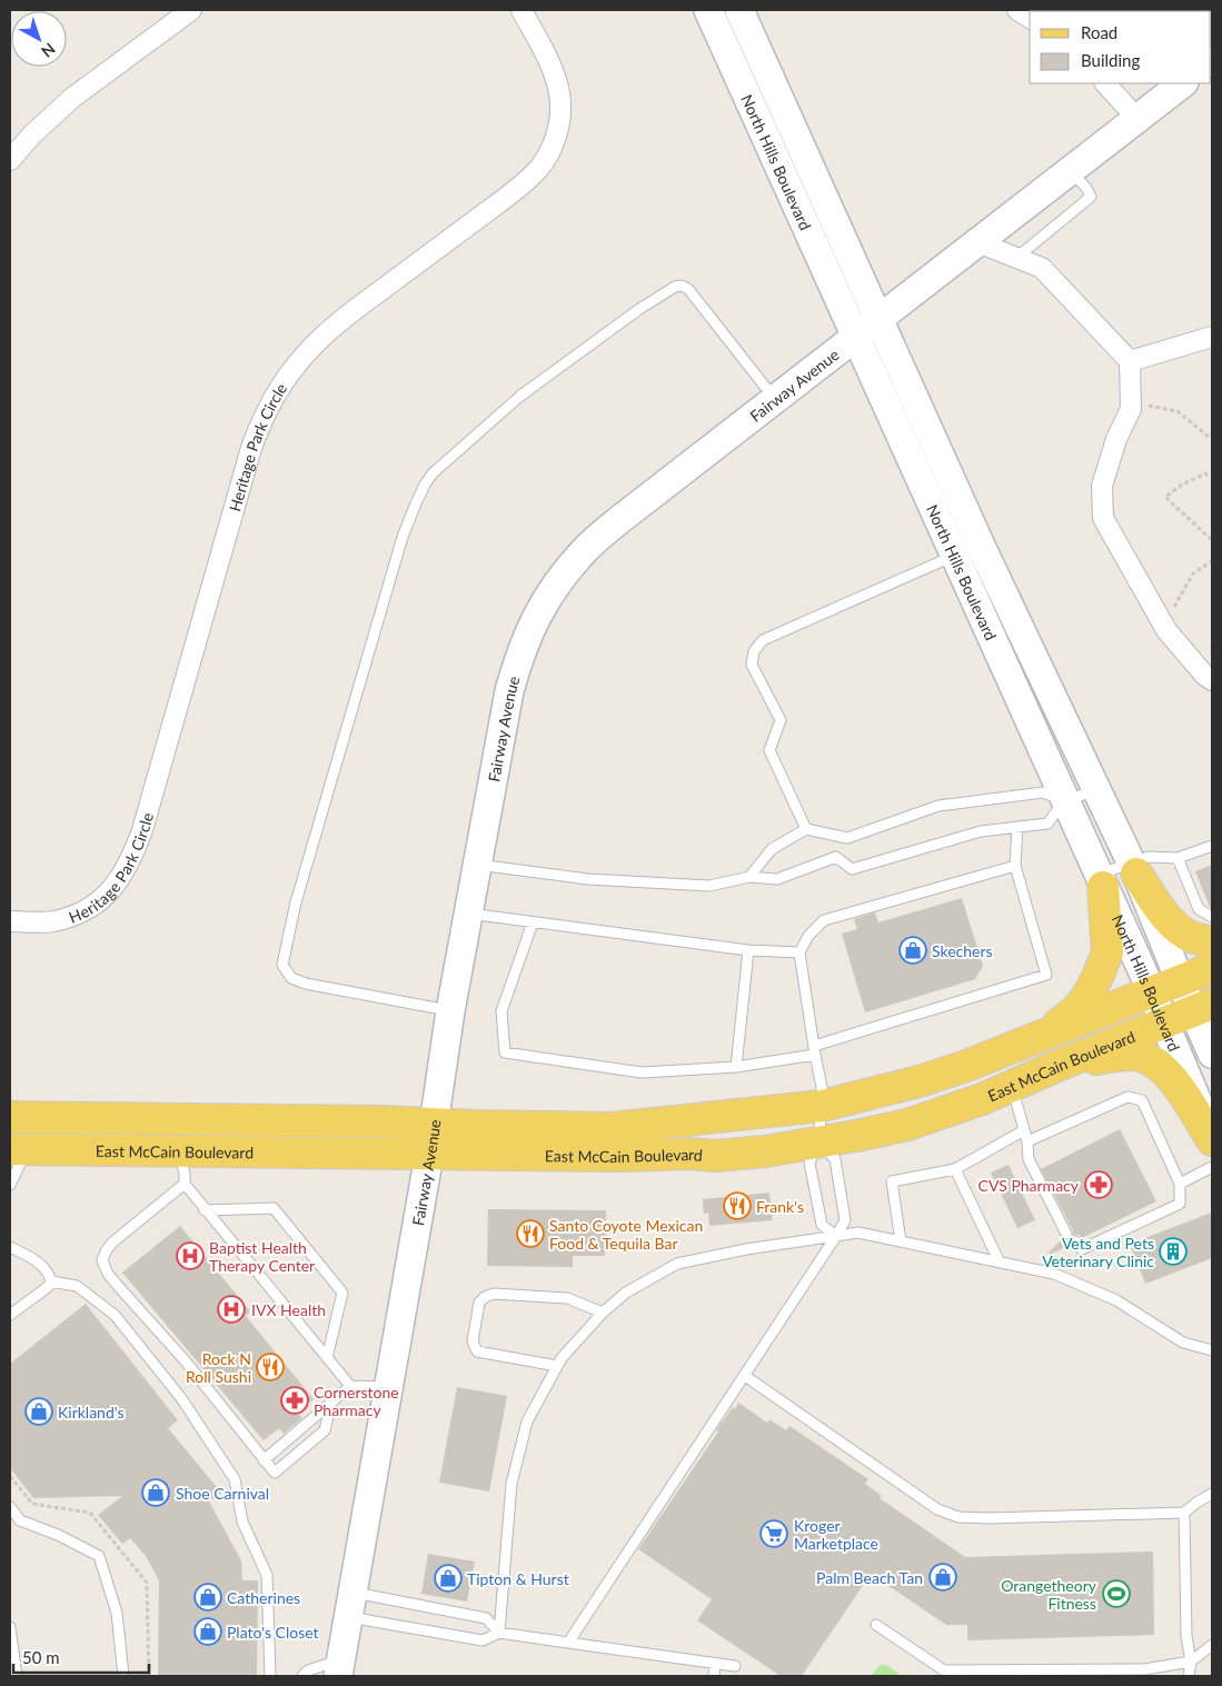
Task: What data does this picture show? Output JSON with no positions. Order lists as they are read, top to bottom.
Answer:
{
  "streets": {
    "main road": ["East McCain Boulevard"],
    "street": ["North Hills Boulevard", "Fairway Avenue", "Heritage Park Circle"]
  },
  "crossings": [
    ["North Hills Boulevard", "Fairway Avenue"],
    ["North Hills Boulevard", "East McCain Boulevard"],
    ["Fairway Avenue", "East McCain Boulevard"]
  ],
  "places": {
    "shop": [
      "Skechers",
      "Kirkland's",
      "Shoe Carnival",
      "Palm Beach Tan",
      "Tipton & Hurst",
      "Catherines",
      "Plato's Closet"
    ],
    "pharmacy": ["CVS Pharmacy", "Cornerstone Pharmacy"],
    "restaurant": ["Frank's", "Santo Coyote Mexican Food & Tequila Bar", "Rock N Roll Sushi"],
    "building": ["Vets and Pets Veterinary Clinic"],
    "hospital": ["Baptist Health Therapy Center", "IVX Health"],
    "supermarket": ["Kroger Marketplace"],
    "sports": ["Orangetheory Fitness"]
  },
  "legend": ["Road", "Building"],
  "scale_bar": "50 m",
  "north": "bottom right"
}
